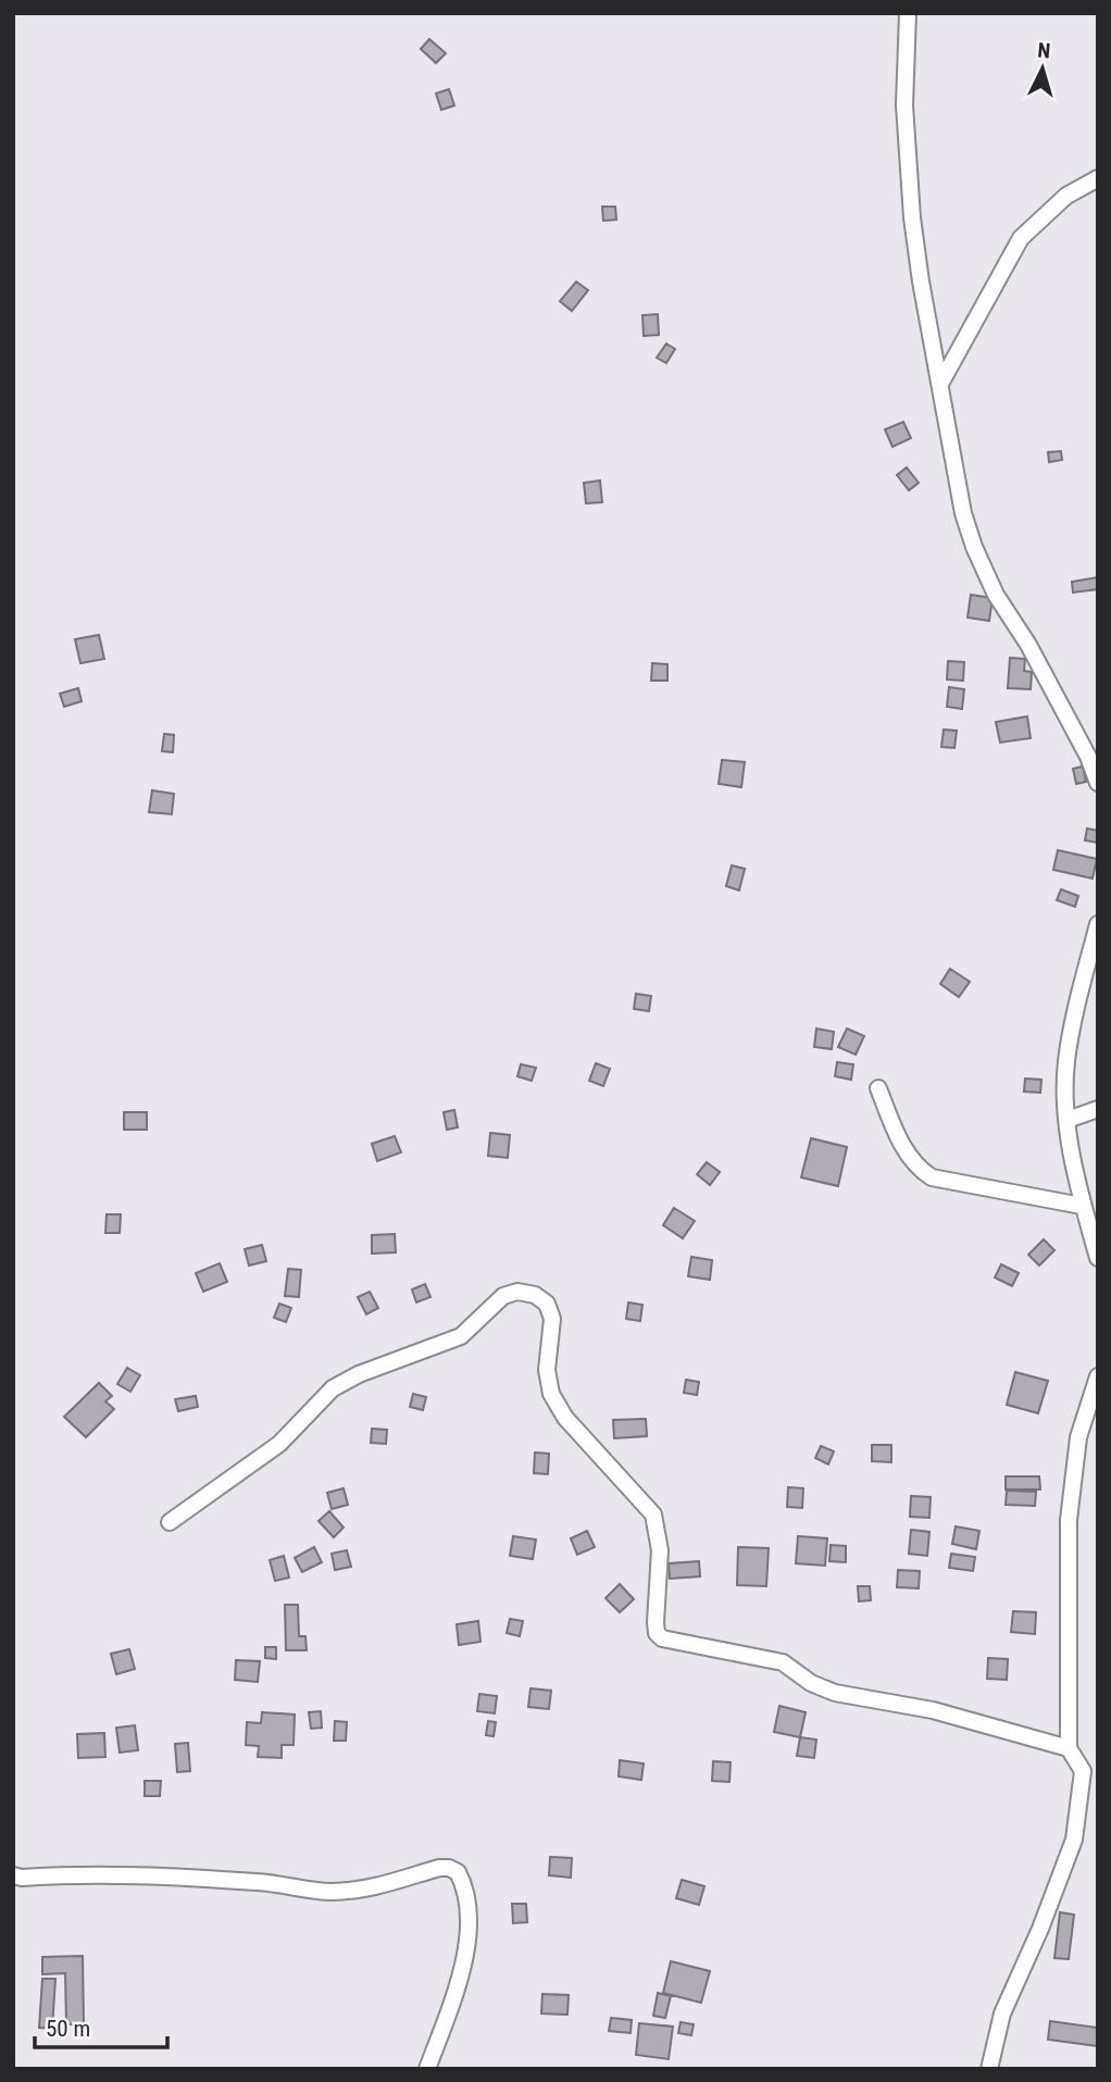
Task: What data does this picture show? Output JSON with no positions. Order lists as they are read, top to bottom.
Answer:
{
  "scale_bar": "50 m",
  "north": "top"
}
